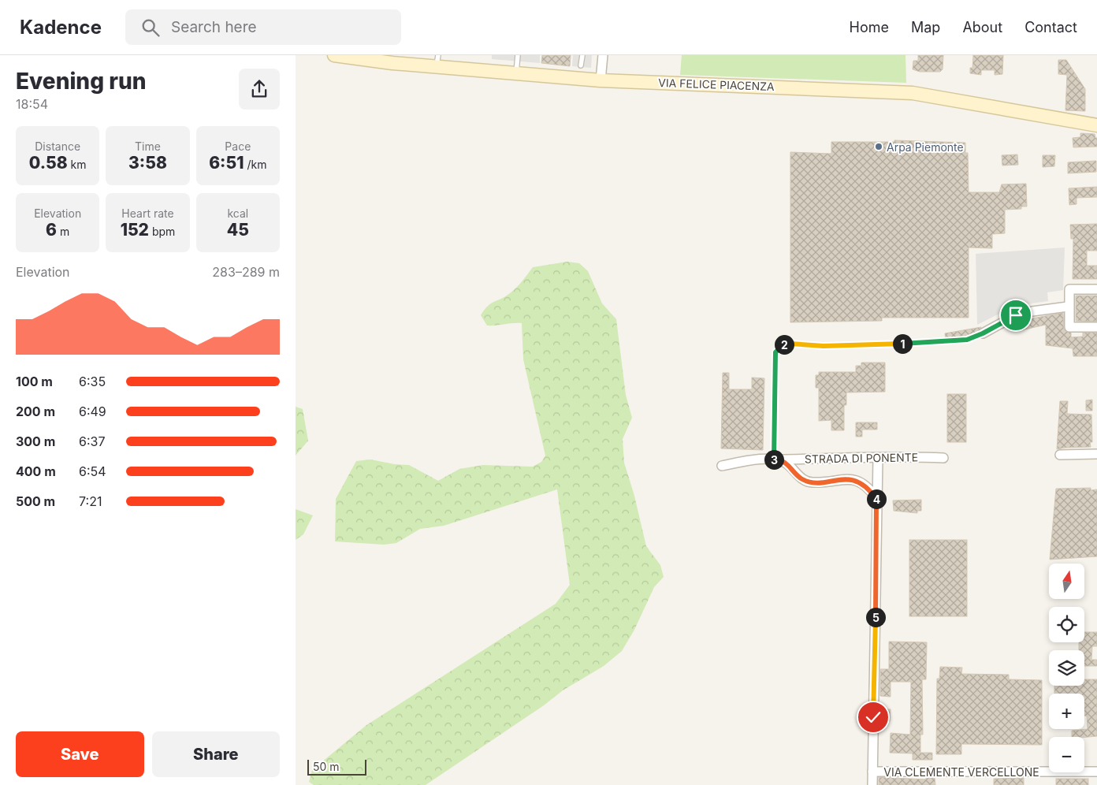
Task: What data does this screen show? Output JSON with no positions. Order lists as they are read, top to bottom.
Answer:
{
  "streets": {
    "street": ["VIA FELICE PIACENZA", "STRADA DI PONENTE", "VIA CLEMENTE VERCELLONE"]
  },
  "places": ["Arpa Piemonte"],
  "scale_bar": "50 m",
  "north": "top",
  "page": {
    "header": "Kadence",
    "search": "Search here",
    "nav": [
      "Home",
      "Map",
      "About",
      "Contact"
    ],
    "heading": ["Evening run", "18:54"],
    "stats": [
      ["Distance", "0.58 km"],
      ["Time", "3:58"],
      ["Pace", "6:51 /km"],
      ["Elevation", "6 m"],
      ["Heart rate", "152 bpm"],
      ["kcal", "45"]
    ],
    "chart": ["Elevation", "283–289 m"],
    "pins": [
      "1",
      "2",
      "3",
      "4",
      "5"
    ],
    "list": [
      {
        "name": "100 m",
        "note": "6:35"
      },
      {
        "name": "200 m",
        "note": "6:49"
      },
      {
        "name": "300 m",
        "note": "6:37"
      },
      {
        "name": "400 m",
        "note": "6:54"
      },
      {
        "name": "500 m",
        "note": "7:21"
      }
    ],
    "map_buttons": ["+", "−"],
    "buttons": ["Save", "Share"],
    "scale": "50 m"
  }
}
